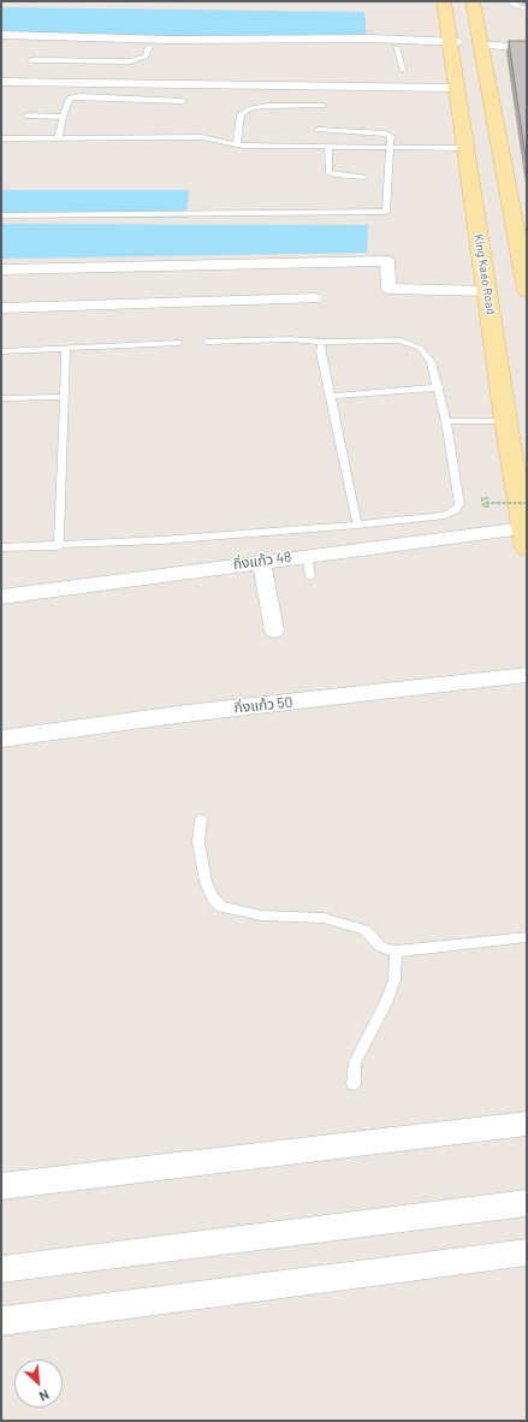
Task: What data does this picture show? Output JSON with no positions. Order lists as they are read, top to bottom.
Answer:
{
  "streets": {
    "main road": ["King Kaeo Road"],
    "street": ["กิ่งแก้ว 48", "กิ่งแก้ว 50"]
  },
  "crossings": [
    ["King Kaeo Road", "กิ่งแก้ว 48"]
  ],
  "north": "bottom right"
}
